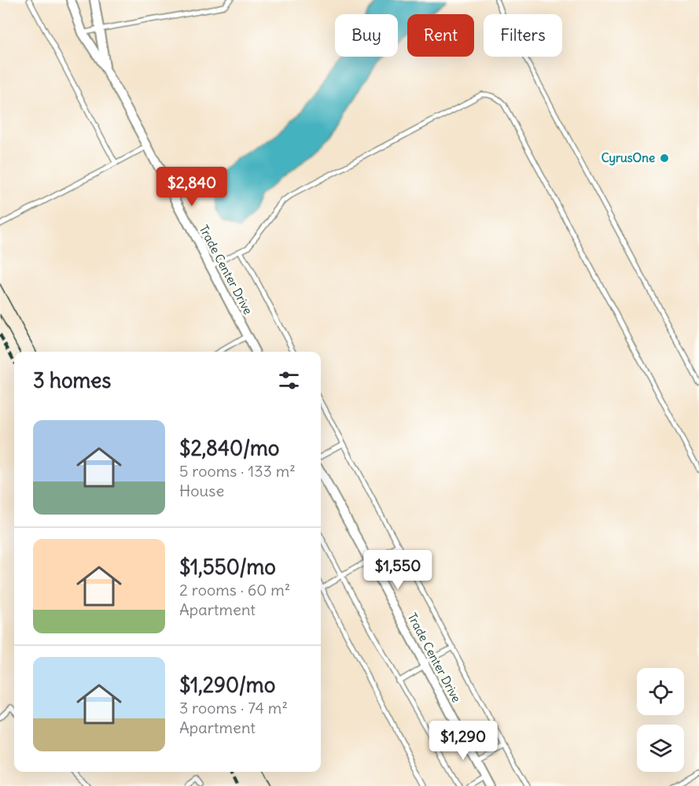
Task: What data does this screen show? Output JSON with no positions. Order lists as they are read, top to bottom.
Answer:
{
  "streets": {
    "street": ["Trade Center Drive"]
  },
  "places": ["CyrusOne"],
  "page": {
    "chip": ["Buy", "Rent", "Filters"],
    "price": ["$2,840", "$1,550", "$1,290"],
    "heading": "3 homes",
    "list": [
      {
        "name": "$2,840/mo",
        "note": "5 rooms · 133 m² · House"
      },
      {
        "name": "$1,550/mo",
        "note": "2 rooms · 60 m² · Apartment"
      },
      {
        "name": "$1,290/mo",
        "note": "3 rooms · 74 m² · Apartment"
      }
    ]
  }
}
